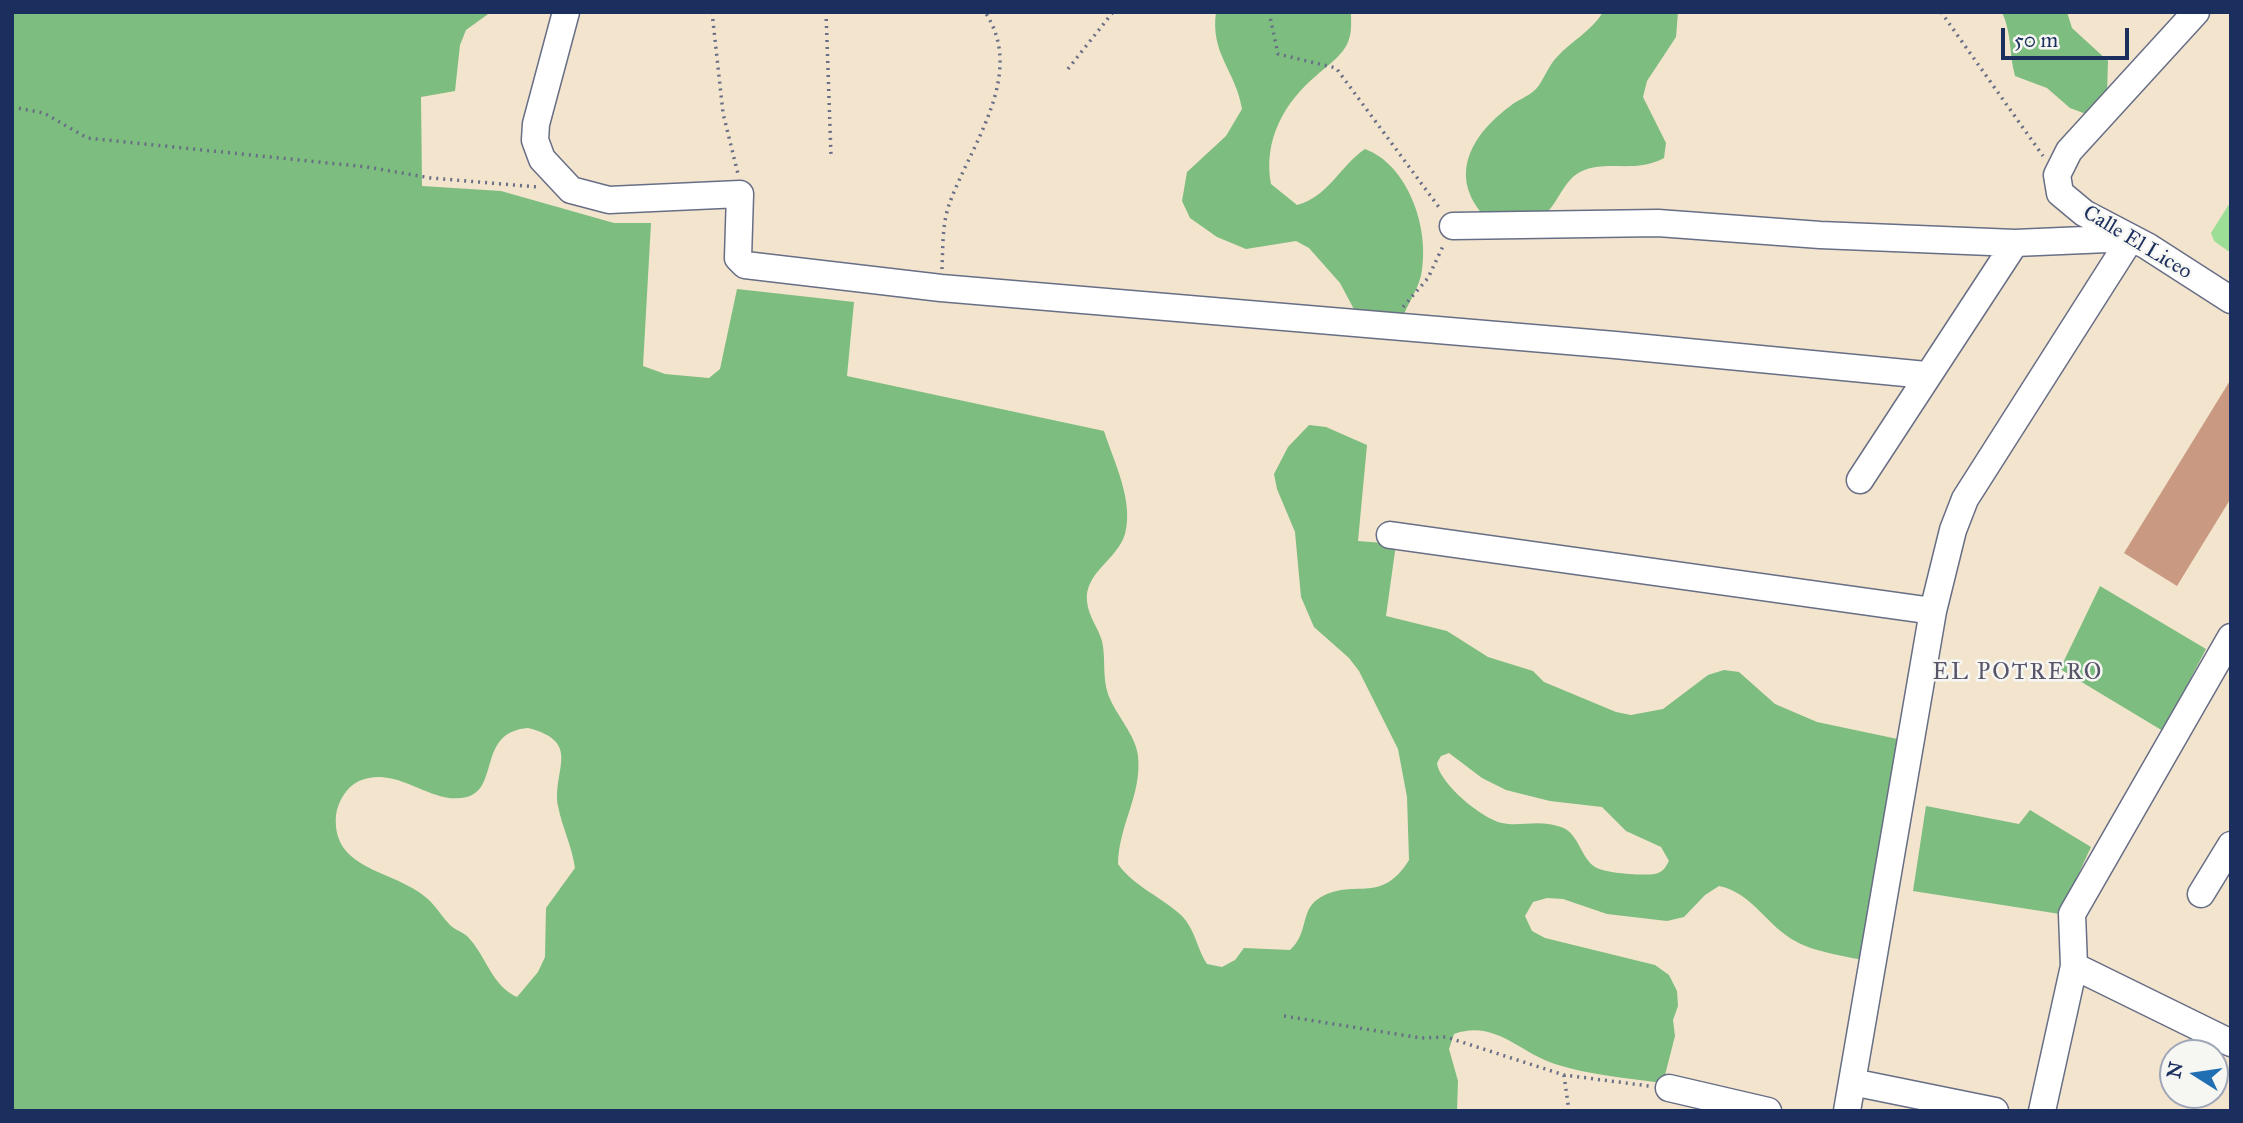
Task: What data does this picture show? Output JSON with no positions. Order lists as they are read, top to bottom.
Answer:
{
  "streets": {
    "street": ["Calle El Liceo"]
  },
  "districts": ["EL POTRERO"],
  "scale_bar": "50 m",
  "north": "left"
}
